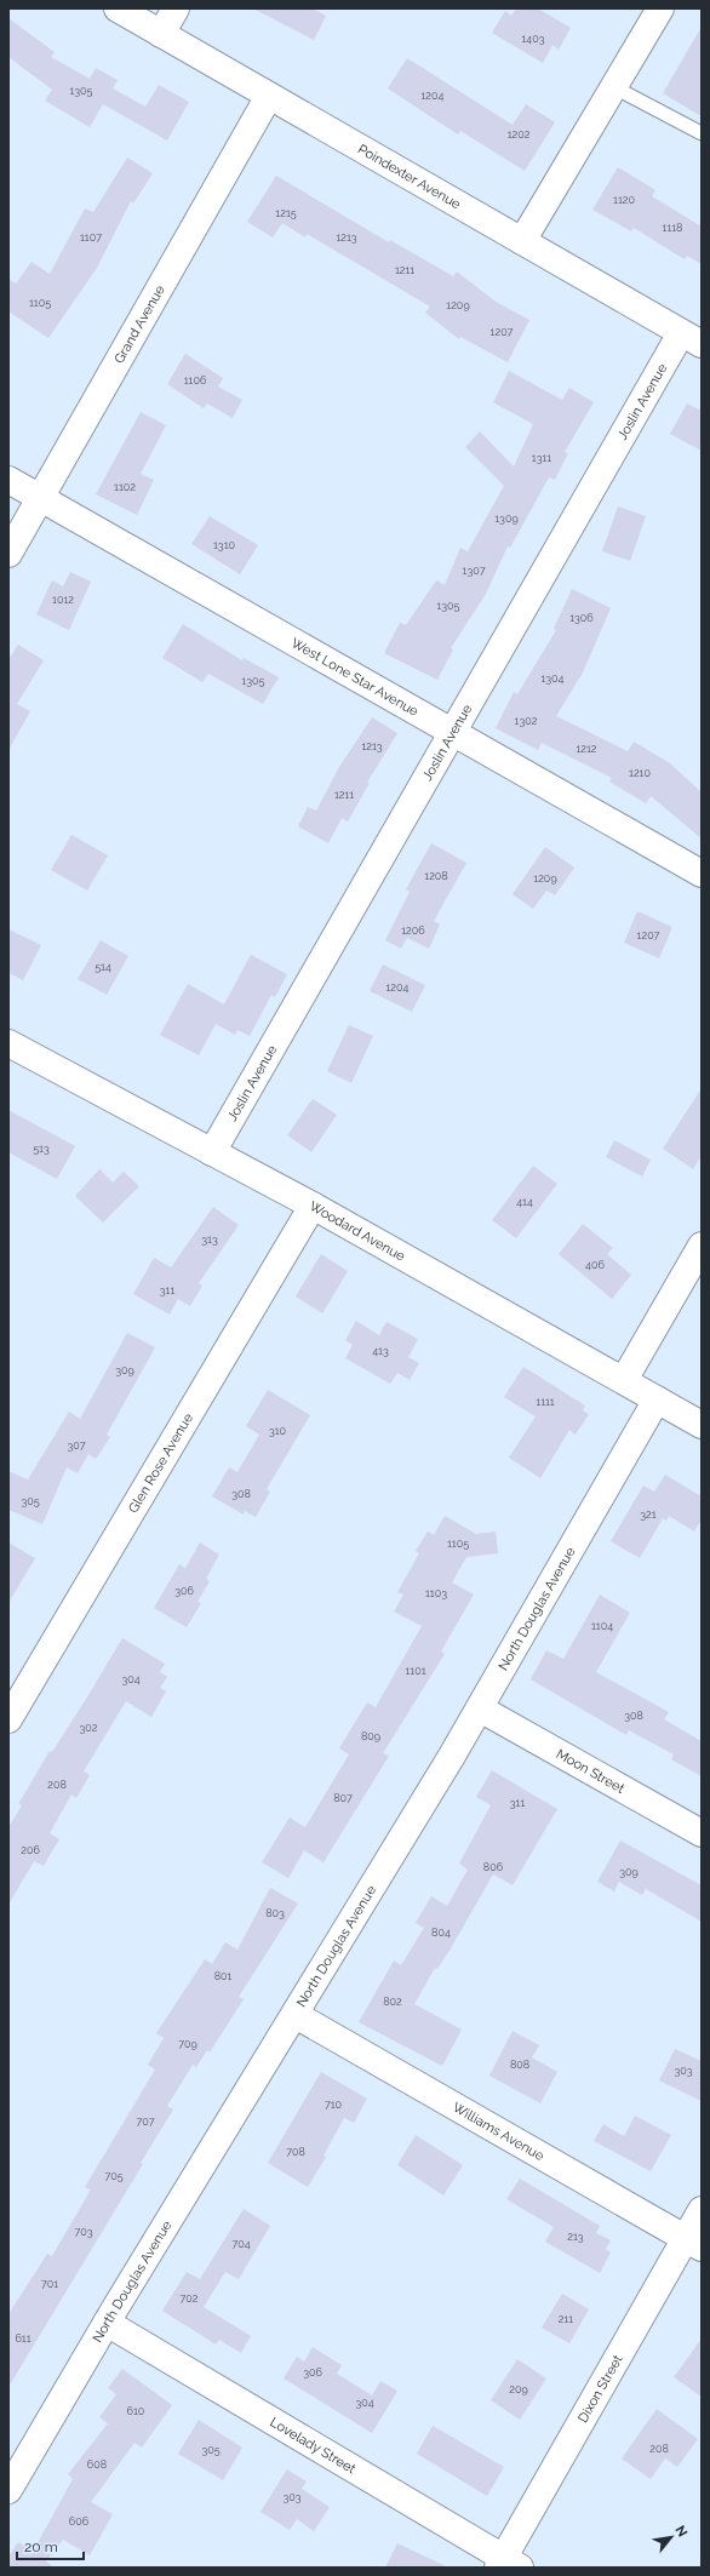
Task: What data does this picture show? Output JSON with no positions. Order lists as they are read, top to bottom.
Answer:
{
  "streets": {
    "street": [
      "Poindexter Avenue",
      "Grand Avenue",
      "Joslin Avenue",
      "West Lone Star Avenue",
      "Woodard Avenue",
      "Glen Rose Avenue",
      "North Douglas Avenue",
      "Moon Street",
      "Williams Avenue",
      "Dixon Street",
      "Lovelady Street"
    ]
  },
  "crossings": [
    ["Poindexter Avenue", "Grand Avenue"],
    ["Poindexter Avenue", "Joslin Avenue"],
    ["Grand Avenue", "West Lone Star Avenue"],
    ["Joslin Avenue", "West Lone Star Avenue"],
    ["Joslin Avenue", "Woodard Avenue"],
    ["Woodard Avenue", "Glen Rose Avenue"],
    ["Woodard Avenue", "North Douglas Avenue"],
    ["North Douglas Avenue", "Moon Street"],
    ["North Douglas Avenue", "Williams Avenue"],
    ["North Douglas Avenue", "Lovelady Street"],
    ["Williams Avenue", "Dixon Street"],
    ["Dixon Street", "Lovelady Street"]
  ],
  "house_numbers": [
    "1403",
    "1305",
    "1204",
    "1202",
    "1120",
    "1215",
    "1118",
    "1107",
    "1213",
    "1211",
    "1105",
    "1209",
    "1207",
    "1106",
    "1311",
    "1102",
    "1309",
    "1310",
    "1307",
    "1012",
    "1305",
    "1306",
    "1304",
    "1305",
    "1302",
    "1213",
    "1212",
    "1210",
    "1211",
    "1208",
    "1209",
    "1206",
    "1207",
    "514",
    "1204",
    "513",
    "414",
    "313",
    "406",
    "311",
    "413",
    "309",
    "1111",
    "310",
    "307",
    "308",
    "305",
    "321",
    "1105",
    "306",
    "1103",
    "1104",
    "1101",
    "304",
    "308",
    "302",
    "809",
    "208",
    "807",
    "311",
    "206",
    "806",
    "309",
    "803",
    "804",
    "801",
    "802",
    "709",
    "808",
    "303",
    "710",
    "707",
    "708",
    "705",
    "703",
    "213",
    "704",
    "701",
    "702",
    "211",
    "611",
    "306",
    "209",
    "304",
    "610",
    "208",
    "305",
    "608",
    "303",
    "606"
  ],
  "scale_bar": "20 m",
  "north": "top right"
}
